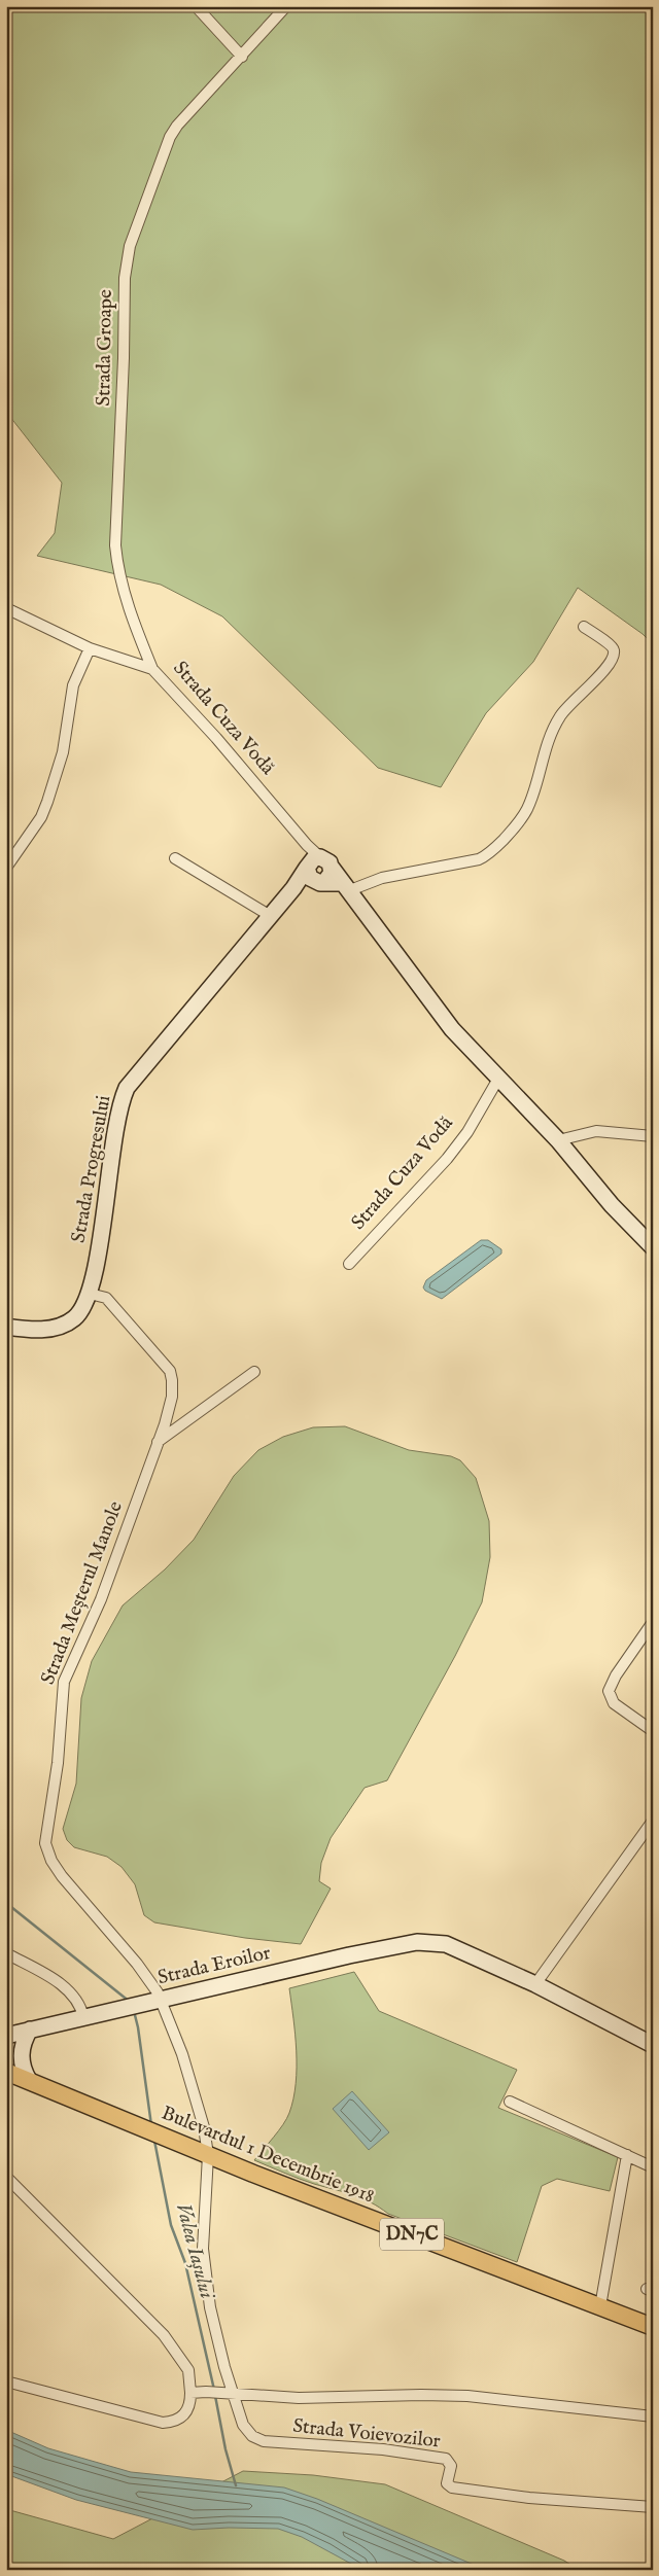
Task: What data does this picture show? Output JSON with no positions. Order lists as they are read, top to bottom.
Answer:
{
  "streets": {
    "main road": ["Bulevardul 1 Decembrie 1918", "DN7C"],
    "street": [
      "Strada Groape",
      "Strada Cuza Vodă",
      "Strada Progresului",
      "Strada Meșterul Manole",
      "Strada Eroilor",
      "Strada Voievozilor"
    ]
  },
  "crossings": [
    ["Strada Groape", "Strada Cuza Vodă"],
    ["Strada Cuza Vodă", "Strada Progresului"],
    ["Strada Progresului", "Strada Meșterul Manole"],
    ["Strada Meșterul Manole", "Strada Eroilor"],
    ["Strada Meșterul Manole", "Bulevardul 1 Decembrie 1918"],
    ["Strada Meșterul Manole", "Strada Voievozilor"],
    ["Bulevardul 1 Decembrie 1918", "Strada Voievozilor"]
  ],
  "water": ["Valea Iașului"]
}
